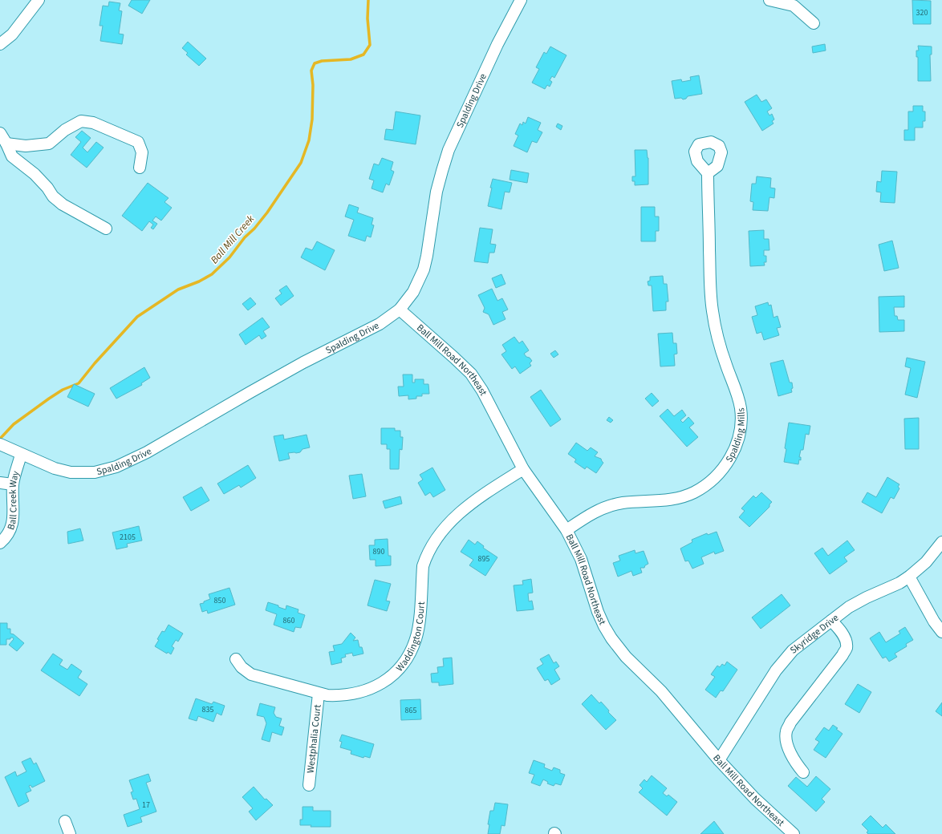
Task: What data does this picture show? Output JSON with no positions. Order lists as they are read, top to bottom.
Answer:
{
  "streets": {
    "street": [
      "Spalding Drive",
      "Ball Mill Road Northeast",
      "Spalding Mills",
      "Ball Creek Way",
      "Skyridge Drive",
      "Waddington Court",
      "Westphalia Court"
    ]
  },
  "crossings": [
    ["Spalding Drive", "Ball Mill Road Northeast"],
    ["Spalding Drive", "Ball Creek Way"],
    ["Ball Mill Road Northeast", "Spalding Mills"],
    ["Ball Mill Road Northeast", "Skyridge Drive"],
    ["Ball Mill Road Northeast", "Waddington Court"],
    ["Waddington Court", "Westphalia Court"]
  ],
  "water": ["Ball Mill Creek"],
  "house_numbers": [
    "320",
    "2105",
    "890",
    "895",
    "850",
    "860",
    "835",
    "865",
    "17"
  ]
}
